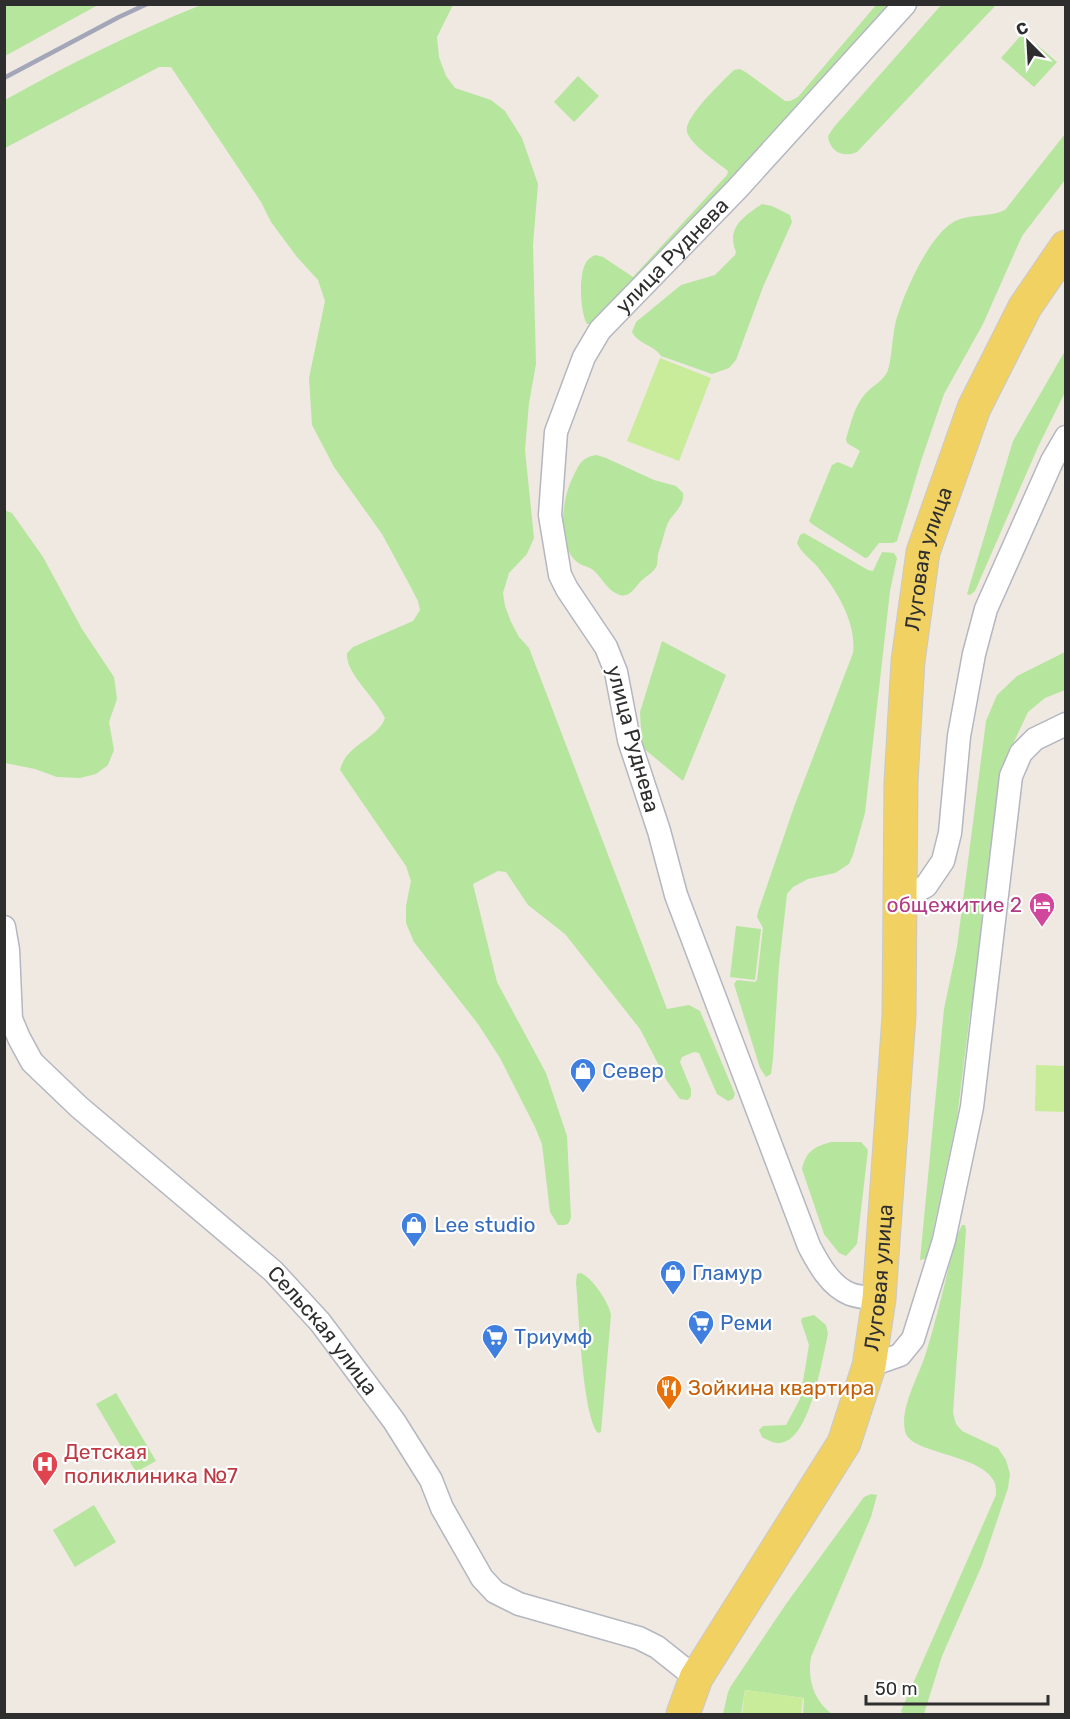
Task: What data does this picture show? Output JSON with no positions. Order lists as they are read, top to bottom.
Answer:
{
  "streets": {
    "main road": ["Луговая улица"],
    "street": ["улица Руднева", "Сельская улица"]
  },
  "crossings": [
    ["улица Руднева", "Луговая улица"],
    ["Луговая улица", "Сельская улица"]
  ],
  "places": {
    "hotel": ["общежитие 2"],
    "shop": ["Север", "Lee studio", "Гламур"],
    "supermarket": ["Реми", "Триумф"],
    "restaurant": ["Зойкина квартира"],
    "hospital": ["Детская поликлиника №7"]
  },
  "scale_bar": "50 m",
  "north": "top left"
}
